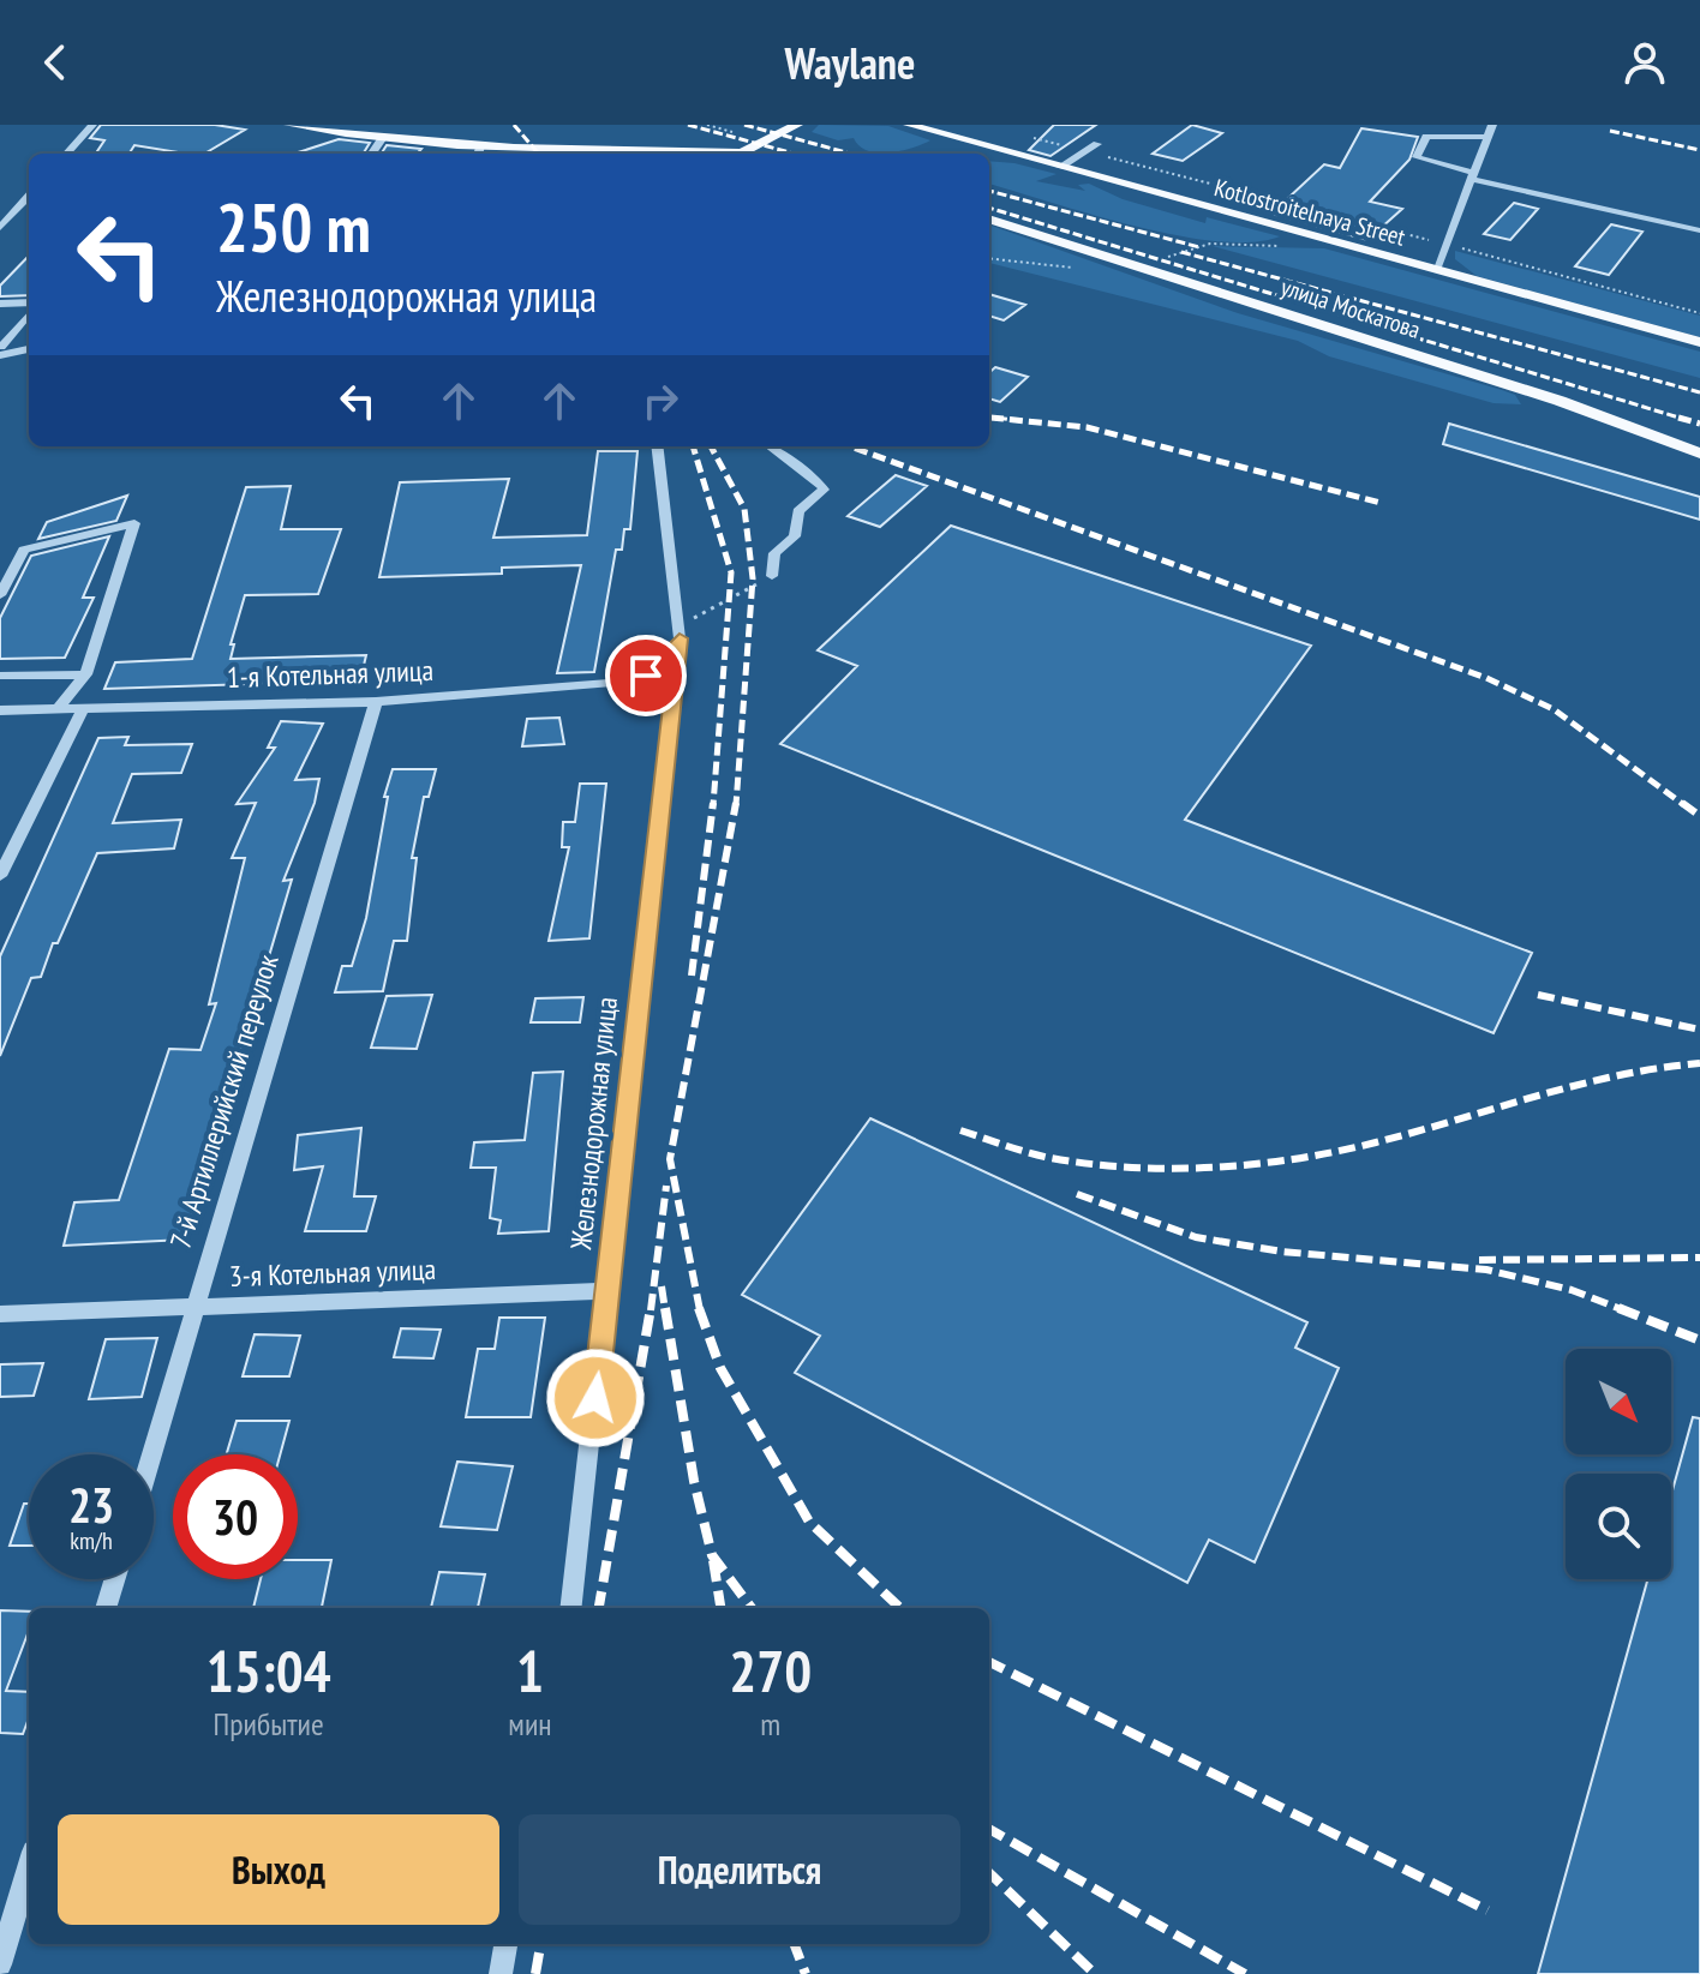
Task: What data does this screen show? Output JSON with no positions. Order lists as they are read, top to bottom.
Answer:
{
  "streets": {
    "main road": ["Kotlostroitelnaya Street", "улица Москатова"],
    "street": [
      "1-я Котельная улица",
      "7-й Артиллерийский переулок",
      "Железнодорожная улица",
      "3-я Котельная улица"
    ]
  },
  "crossings": [
    ["1-я Котельная улица", "7-й Артиллерийский переулок"],
    ["1-я Котельная улица", "Железнодорожная улица"],
    ["7-й Артиллерийский переулок", "3-я Котельная улица"],
    ["Железнодорожная улица", "3-я Котельная улица"]
  ],
  "north": "bottom right",
  "page": {
    "header": "Waylane",
    "turn": ["250 m", "Железнодорожная улица"],
    "speed": "23 km/h",
    "limit": "30",
    "eta": [
      "15:04",
      "Прибытие",
      "1",
      "мин",
      "270",
      "m"
    ],
    "buttons": ["Выход", "Поделиться"]
  }
}
